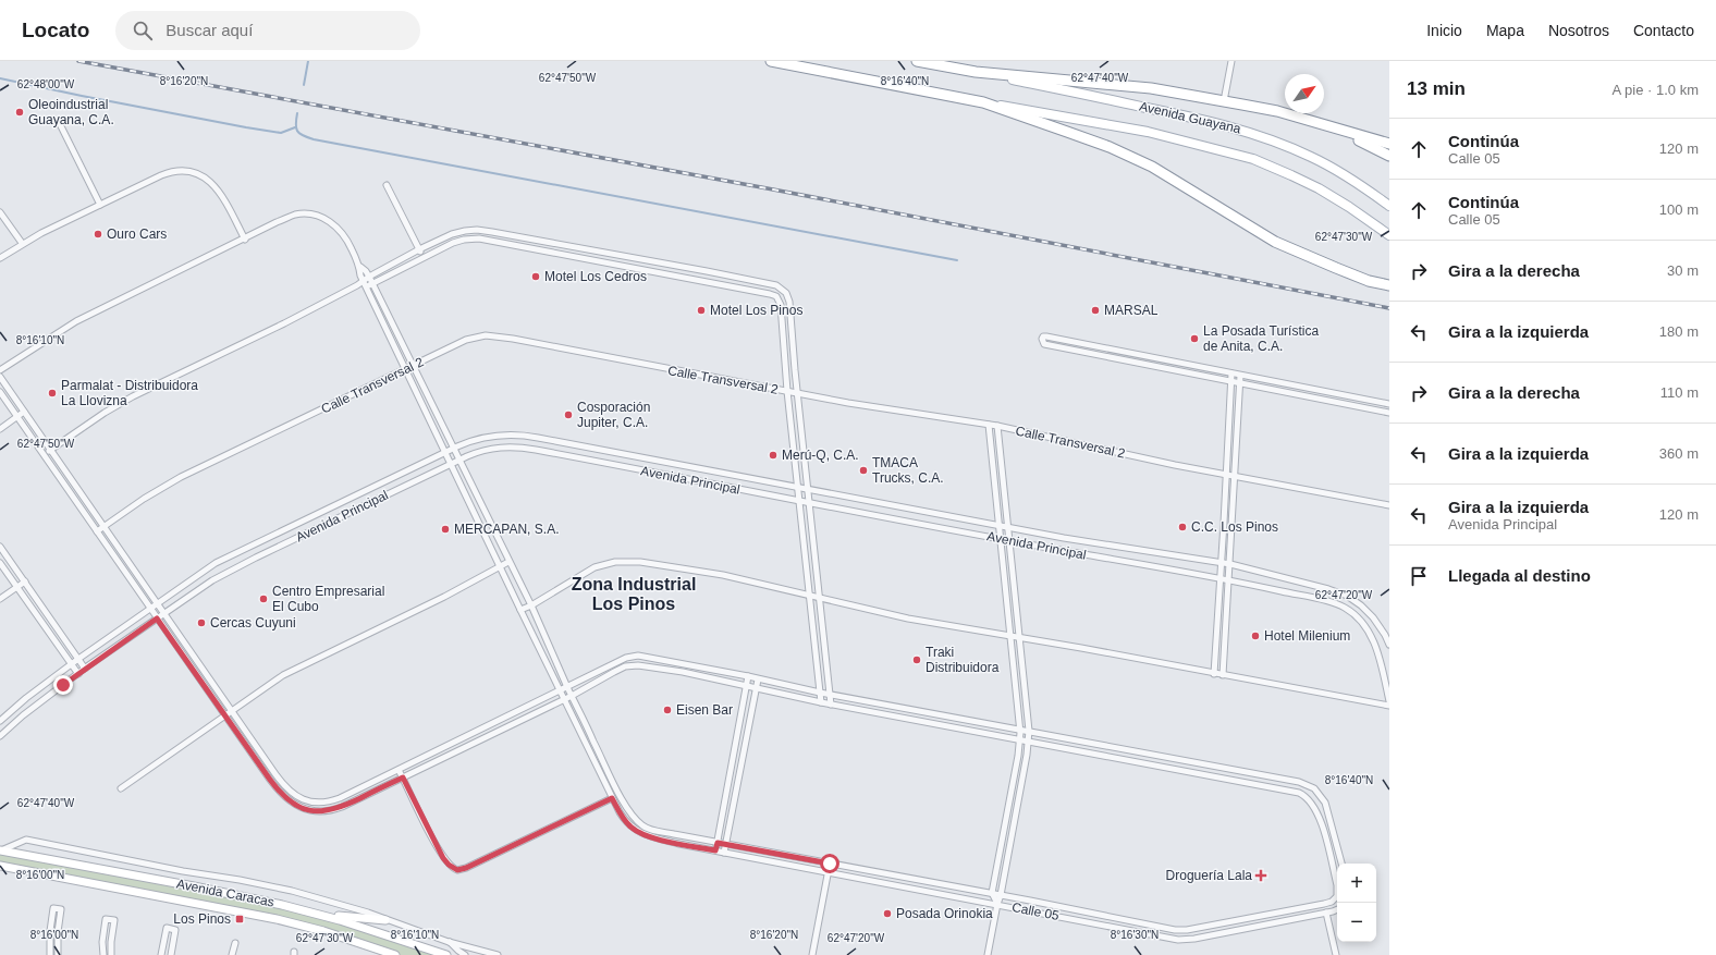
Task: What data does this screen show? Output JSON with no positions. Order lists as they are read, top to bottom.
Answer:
{
  "streets": {
    "main road": ["Avenida Guayana"],
    "street": [
      "Calle Transversal 2",
      "Avenida Principal",
      "Avenida Caracas",
      "Calle 05"
    ]
  },
  "districts": ["Zona Industrial Los Pinos"],
  "places": {
    "other": [
      "Oleoindustrial Guayana, C.A.",
      "Ouro Cars",
      "Motel Los Cedros",
      "Motel Los Pinos",
      "MARSAL",
      "La Posada Turística de Anita, C.A.",
      "Parmalat - Distribuidora La Llovizna",
      "Cosporación Jupiter, C.A.",
      "Merú-Q, C.A.",
      "TMACA Trucks, C.A.",
      "C.C. Los Pinos",
      "MERCAPAN, S.A.",
      "Centro Empresarial El Cubo",
      "Cercas Cuyuni",
      "Hotel Milenium",
      "Traki Distribuidora",
      "Eisen Bar",
      "Posada Orinokia"
    ],
    "health": ["Droguería Lala"],
    "transit": ["Los Pinos"]
  },
  "north": "top right",
  "page": {
    "header": "Locato",
    "search": "Buscar aquí",
    "nav": [
      "Inicio",
      "Mapa",
      "Nosotros",
      "Contacto"
    ],
    "heading": ["13 min", "A pie · 1.0 km"],
    "list": [
      ["Continúa", "Calle 05", "120 m"],
      ["Continúa", "Calle 05", "100 m"],
      ["Gira a la derecha", "30 m"],
      ["Gira a la izquierda", "180 m"],
      ["Gira a la derecha", "110 m"],
      ["Gira a la izquierda", "360 m"],
      ["Gira a la izquierda", "Avenida Principal", "120 m"],
      "Llegada al destino"
    ],
    "map_buttons": ["+", "−"]
  },
  "coordinates": [
    "62°47'50\"W",
    "62°47'40\"W",
    "8°16'20\"N",
    "8°16'40\"N",
    "62°48'00\"W",
    "62°47'30\"W",
    "8°16'10\"N",
    "62°47'20\"W",
    "8°16'00\"N",
    "8°16'30\"N"
  ]
}
